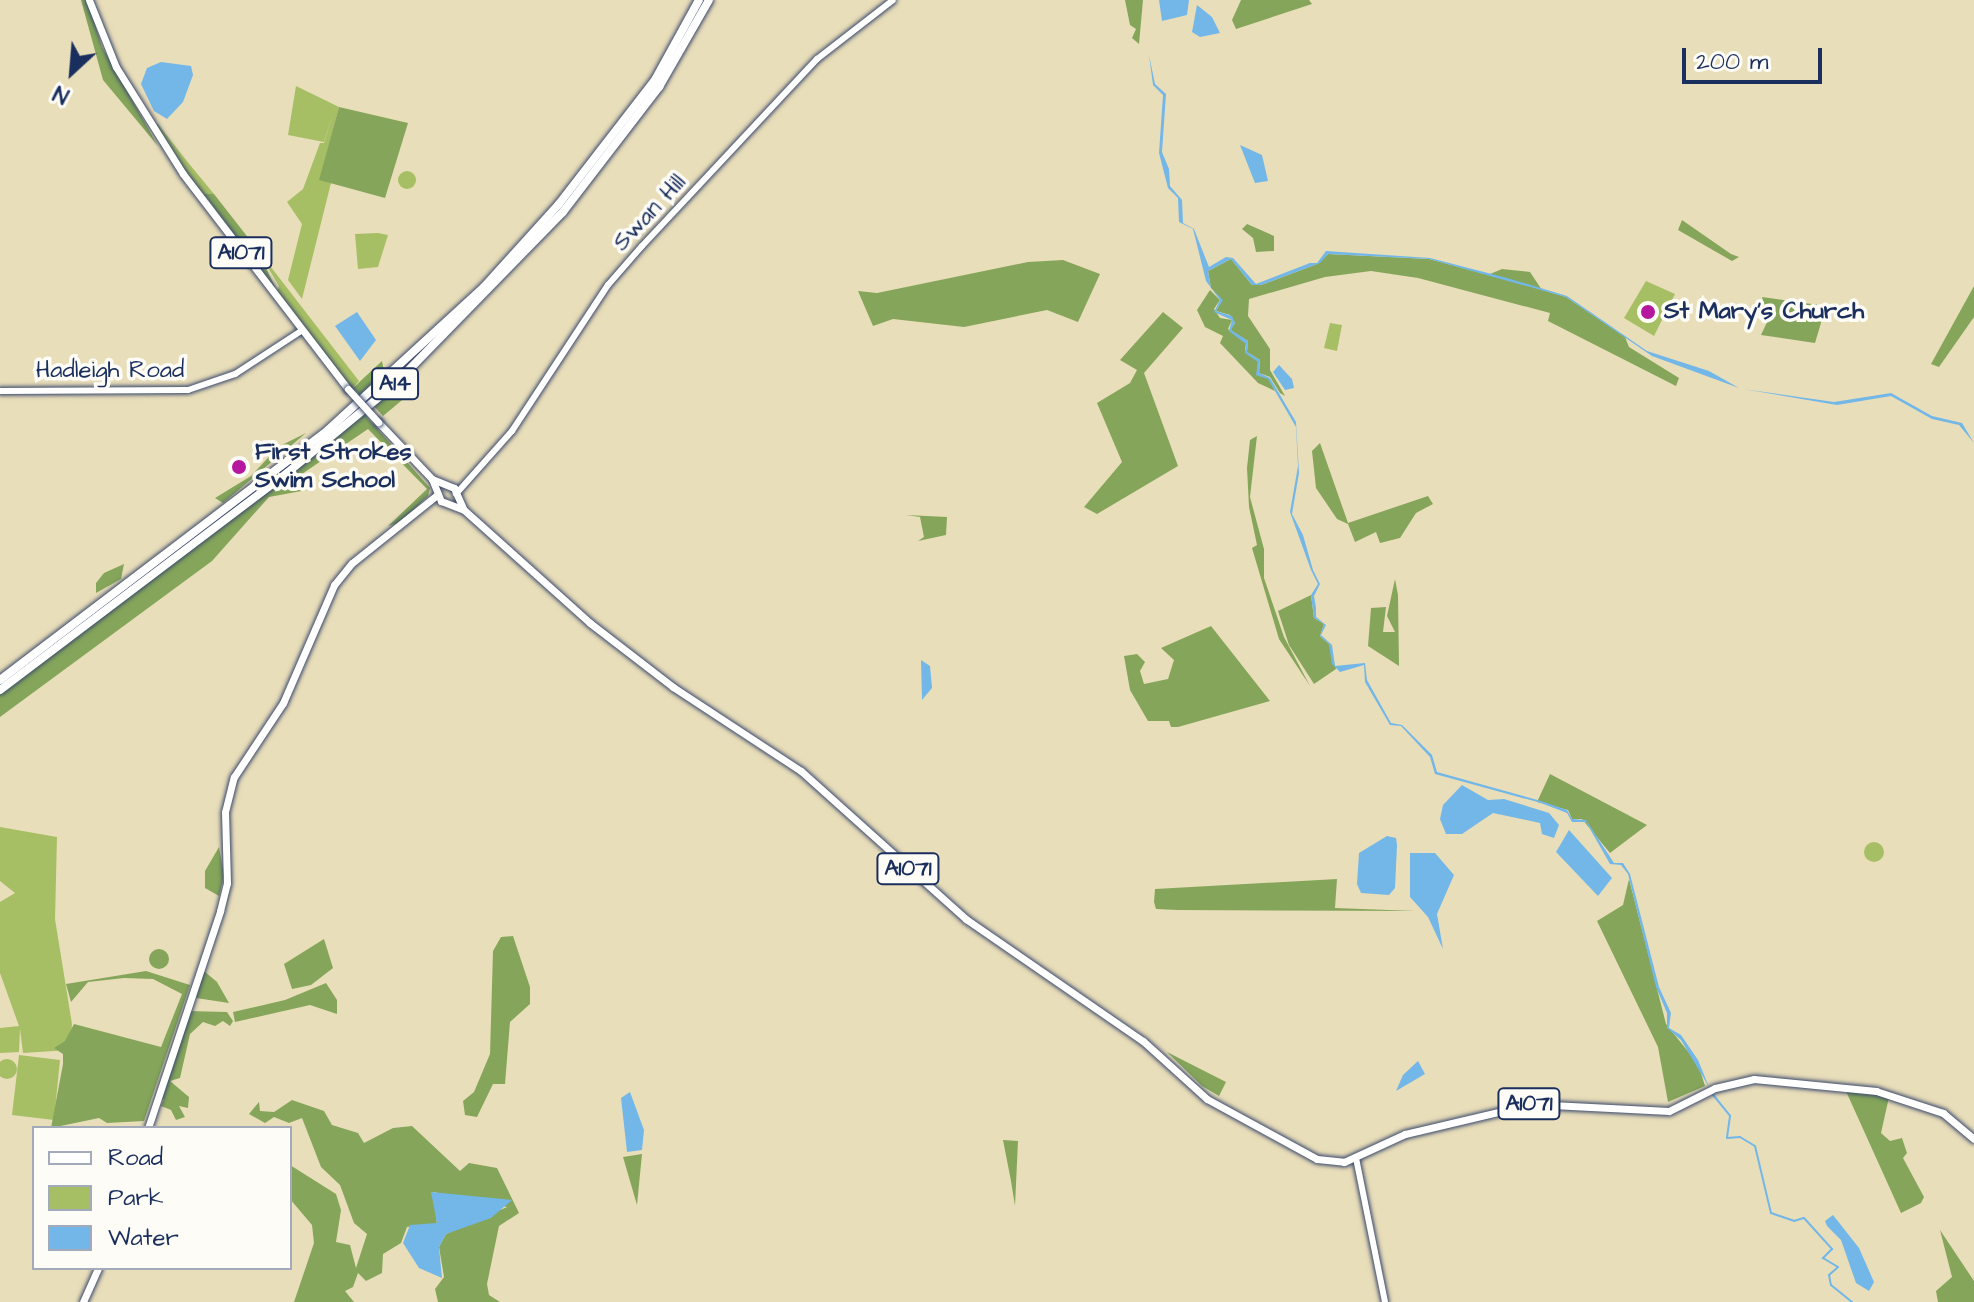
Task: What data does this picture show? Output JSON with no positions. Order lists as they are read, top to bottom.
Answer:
{
  "streets": {
    "highway": ["A14"],
    "main road": ["A1071"],
    "street": ["Swan Hill", "Hadleigh Road"]
  },
  "crossings": [
    ["Swan Hill", "A1071"],
    ["A1071", "Hadleigh Road"]
  ],
  "places": ["St Mary's Church", "First Strokes Swim School"],
  "legend": ["Road", "Park", "Water"],
  "scale_bar": "200 m",
  "north": "bottom left"
}
